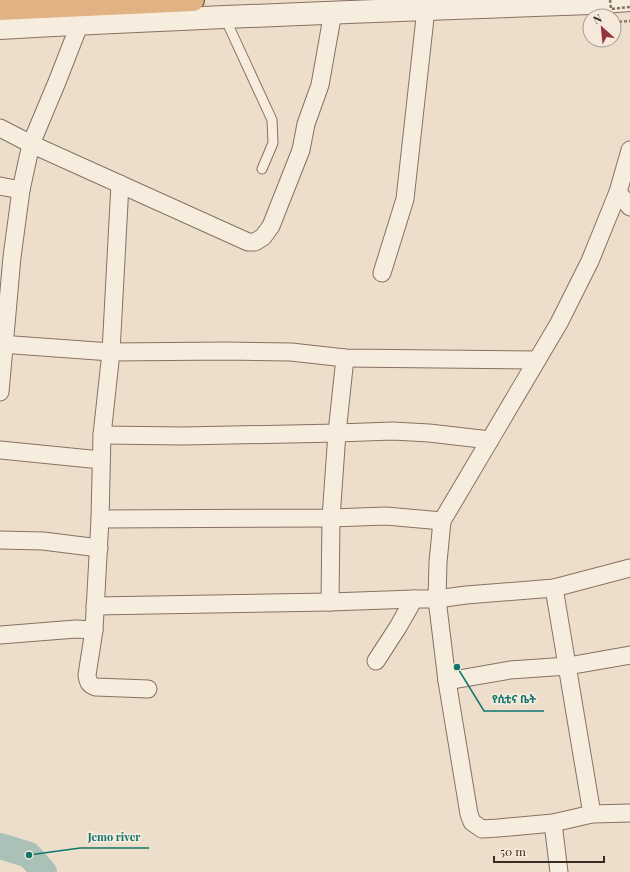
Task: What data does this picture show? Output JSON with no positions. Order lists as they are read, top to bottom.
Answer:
{
  "places": ["የሲቲና ቤት", "Jemo river"],
  "scale_bar": "50 m",
  "north": "top left"
}
